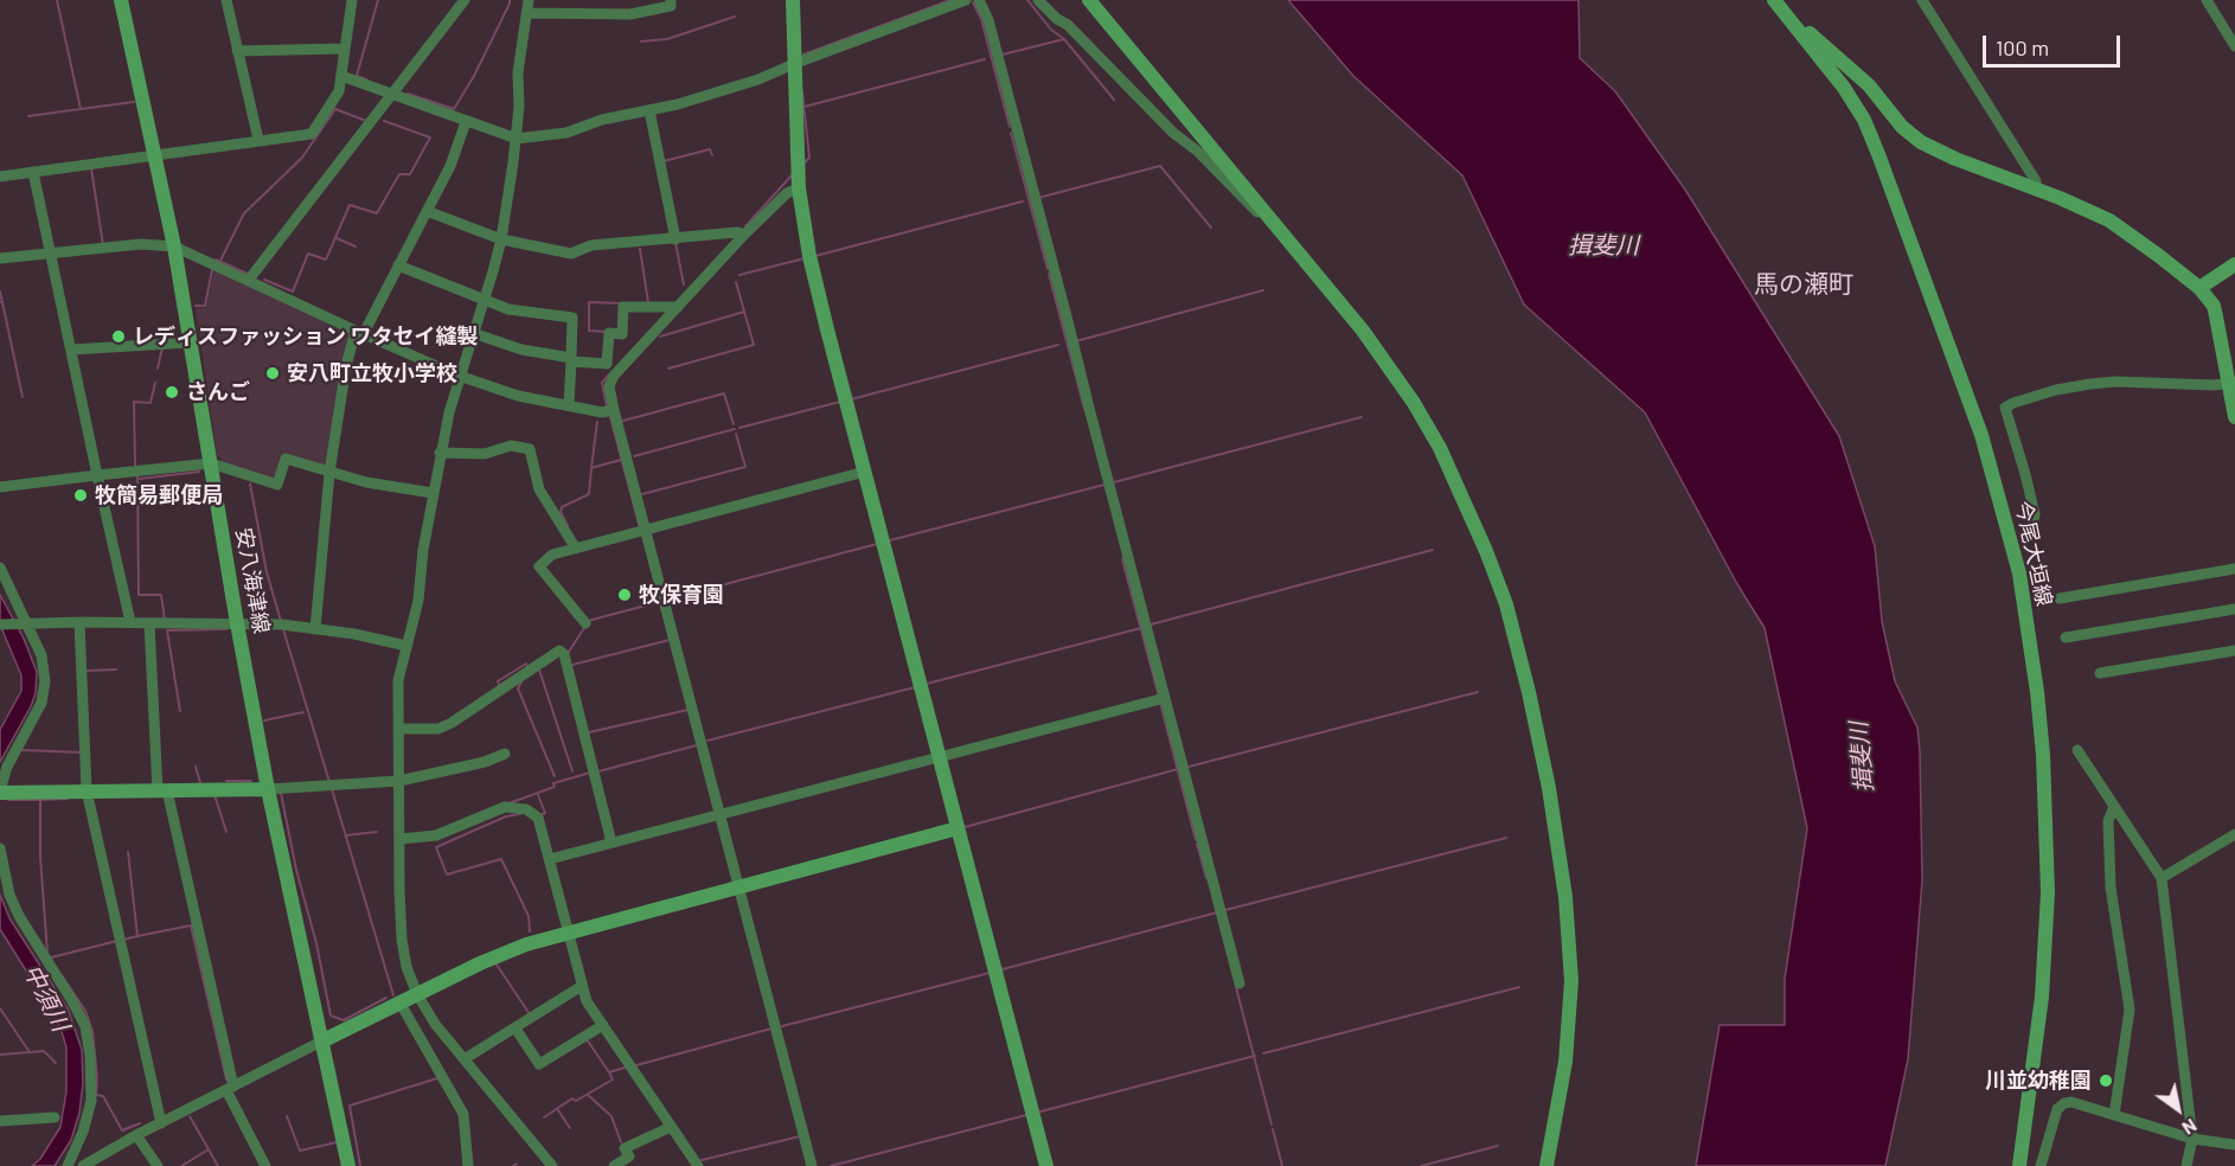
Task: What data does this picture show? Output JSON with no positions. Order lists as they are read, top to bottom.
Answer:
{
  "streets": {
    "street": ["今尾大垣線", "安八海津線"]
  },
  "districts": ["馬の瀬町"],
  "water": ["揖斐川", "中須川"],
  "places": [
    "レディスファッション ワタセイ縫製",
    "安八町立牧小学校",
    "さんご",
    "牧簡易郵便局",
    "牧保育園",
    "川並幼稚園"
  ],
  "scale_bar": "100 m",
  "north": "bottom right"
}
